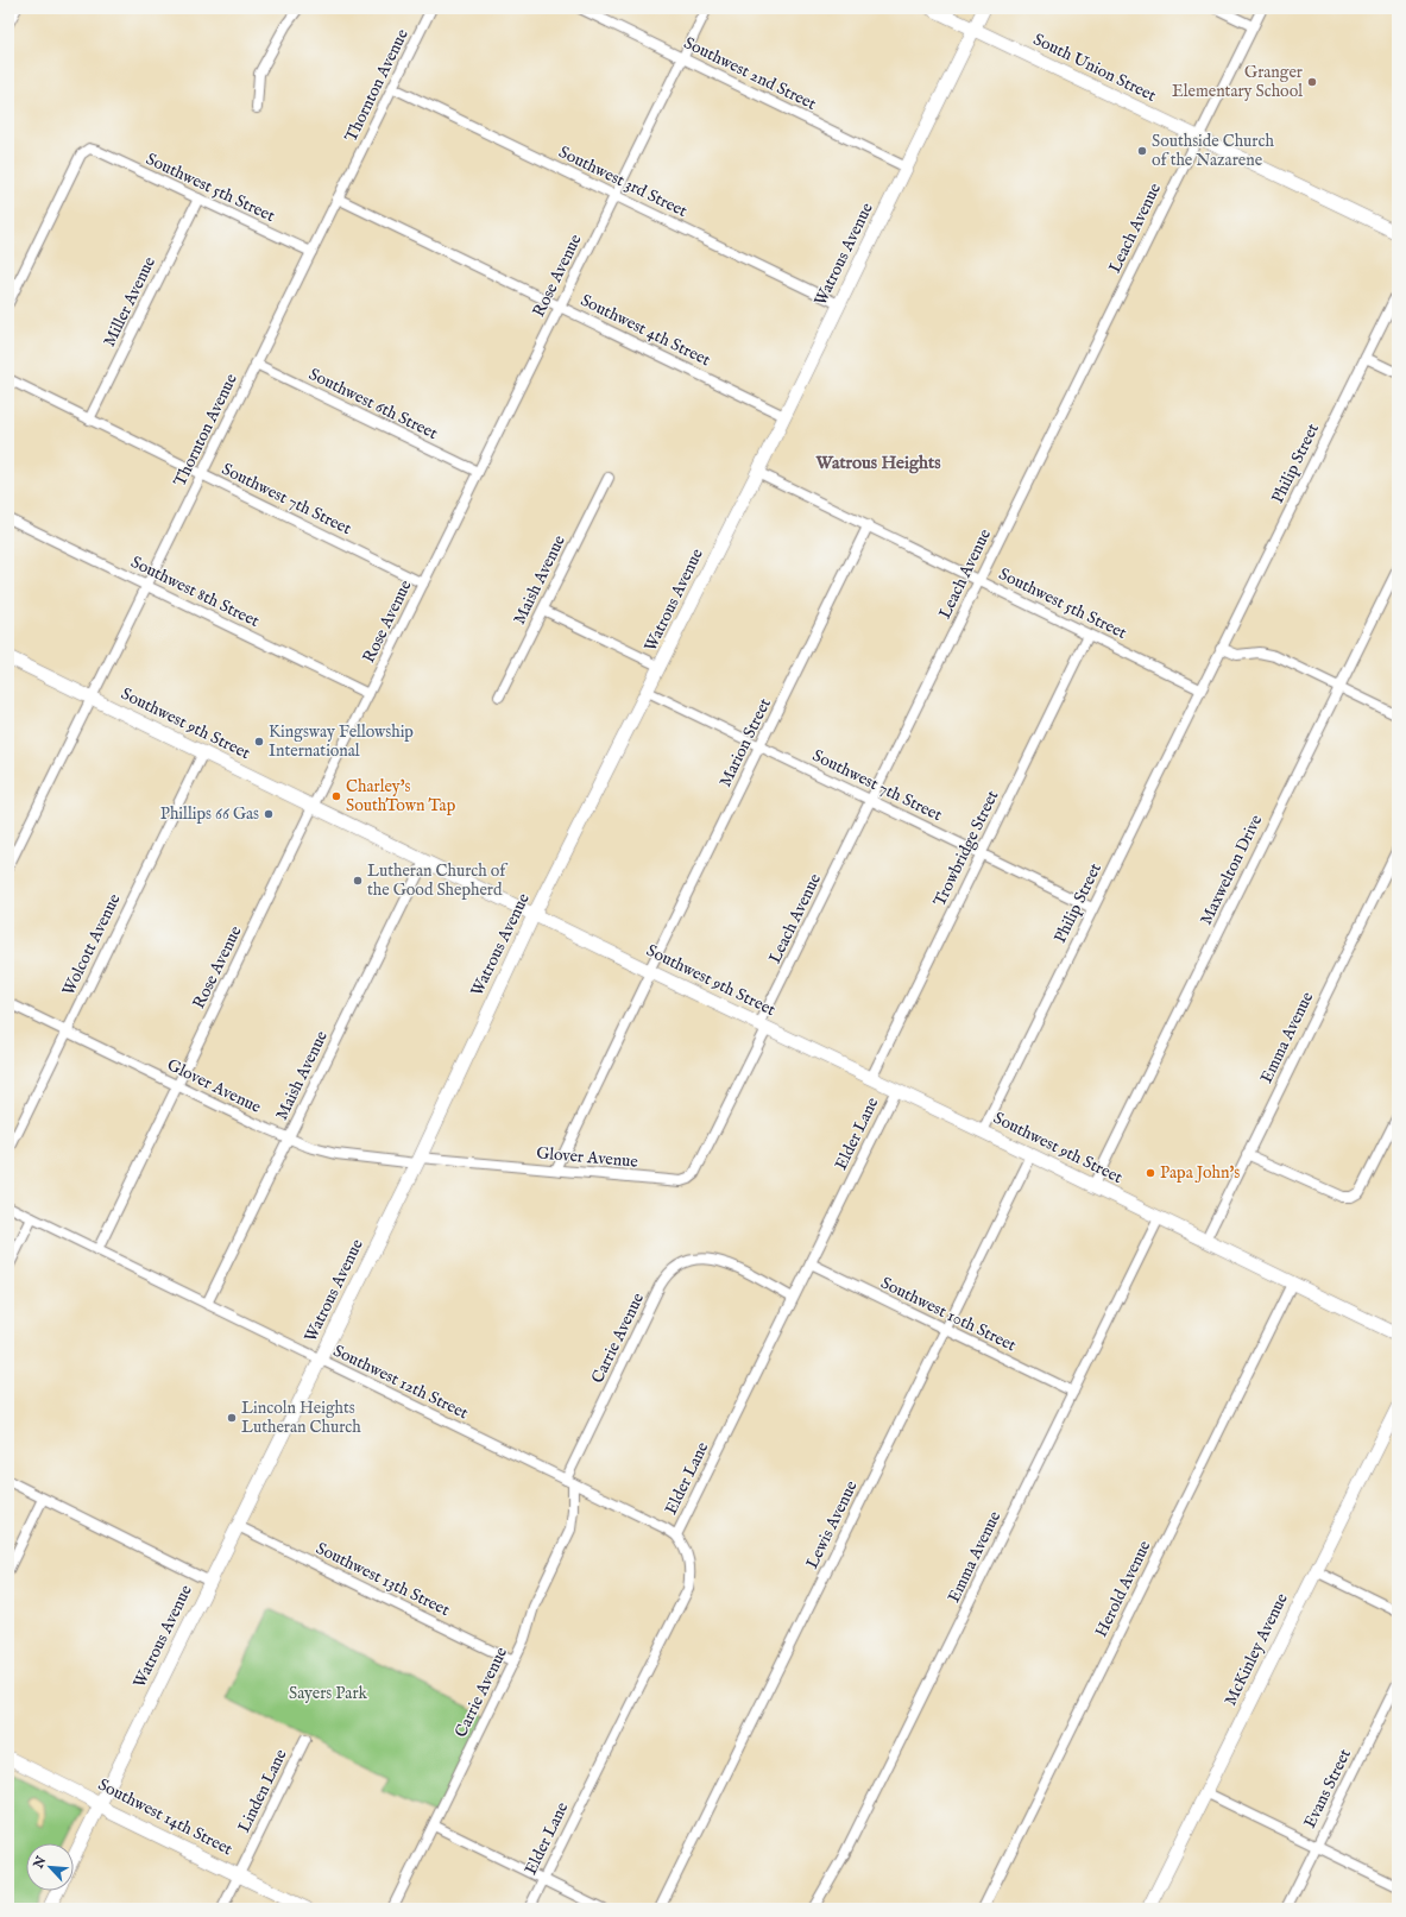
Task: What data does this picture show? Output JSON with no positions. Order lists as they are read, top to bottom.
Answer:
{
  "streets": {
    "street": [
      "South Union Street",
      "Southwest 2nd Street",
      "Thornton Avenue",
      "Southwest 3rd Street",
      "Southwest 5th Street",
      "Leach Avenue",
      "Watrous Avenue",
      "Rose Avenue",
      "Miller Avenue",
      "Southwest 4th Street",
      "Southwest 6th Street",
      "Philip Street",
      "Southwest 7th Street",
      "Maish Avenue",
      "Southwest 8th Street",
      "Southwest 9th Street",
      "Marion Street",
      "Trowbridge Street",
      "Maxwelton Drive",
      "Wolcott Avenue",
      "Emma Avenue",
      "Glover Avenue",
      "Elder Lane",
      "Southwest 10th Street",
      "Carrie Avenue",
      "Southwest 12th Street",
      "Lewis Avenue",
      "Southwest 13th Street",
      "Herold Avenue",
      "McKinley Avenue",
      "Evans Street",
      "Linden Lane",
      "Southwest 14th Street"
    ]
  },
  "crossings": [
    ["South Union Street", "Leach Avenue"],
    ["South Union Street", "Watrous Avenue"],
    ["Southwest 2nd Street", "Watrous Avenue"],
    ["Southwest 2nd Street", "Rose Avenue"],
    ["Thornton Avenue", "Southwest 3rd Street"],
    ["Thornton Avenue", "Southwest 5th Street"],
    ["Thornton Avenue", "Southwest 4th Street"],
    ["Thornton Avenue", "Southwest 6th Street"],
    ["Thornton Avenue", "Southwest 7th Street"],
    ["Thornton Avenue", "Southwest 8th Street"],
    ["Thornton Avenue", "Southwest 9th Street"],
    ["Southwest 3rd Street", "Watrous Avenue"],
    ["Southwest 3rd Street", "Rose Avenue"],
    ["Southwest 5th Street", "Leach Avenue"],
    ["Southwest 5th Street", "Watrous Avenue"],
    ["Southwest 5th Street", "Miller Avenue"],
    ["Southwest 5th Street", "Philip Street"],
    ["Southwest 5th Street", "Marion Street"],
    ["Southwest 5th Street", "Trowbridge Street"],
    ["Leach Avenue", "Southwest 7th Street"],
    ["Leach Avenue", "Southwest 9th Street"],
    ["Leach Avenue", "Glover Avenue"],
    ["Watrous Avenue", "Southwest 4th Street"],
    ["Watrous Avenue", "Southwest 7th Street"],
    ["Watrous Avenue", "Southwest 9th Street"],
    ["Watrous Avenue", "Glover Avenue"],
    ["Watrous Avenue", "Southwest 12th Street"],
    ["Watrous Avenue", "Southwest 13th Street"],
    ["Watrous Avenue", "Southwest 14th Street"],
    ["Rose Avenue", "Southwest 4th Street"],
    ["Rose Avenue", "Southwest 6th Street"],
    ["Rose Avenue", "Southwest 7th Street"],
    ["Rose Avenue", "Southwest 8th Street"],
    ["Rose Avenue", "Southwest 9th Street"],
    ["Rose Avenue", "Glover Avenue"],
    ["Rose Avenue", "Southwest 12th Street"],
    ["Miller Avenue", "Southwest 7th Street"],
    ["Philip Street", "Southwest 7th Street"],
    ["Philip Street", "Southwest 9th Street"],
    ["Southwest 7th Street", "Marion Street"],
    ["Southwest 7th Street", "Trowbridge Street"],
    ["Maish Avenue", "Southwest 9th Street"],
    ["Maish Avenue", "Glover Avenue"],
    ["Maish Avenue", "Southwest 12th Street"],
    ["Southwest 9th Street", "Marion Street"],
    ["Southwest 9th Street", "Trowbridge Street"],
    ["Southwest 9th Street", "Maxwelton Drive"],
    ["Southwest 9th Street", "Wolcott Avenue"],
    ["Southwest 9th Street", "Emma Avenue"],
    ["Southwest 9th Street", "Elder Lane"],
    ["Southwest 9th Street", "Lewis Avenue"],
    ["Southwest 9th Street", "Herold Avenue"],
    ["Marion Street", "Glover Avenue"],
    ["Wolcott Avenue", "Glover Avenue"],
    ["Emma Avenue", "Southwest 10th Street"],
    ["Elder Lane", "Southwest 10th Street"],
    ["Elder Lane", "Carrie Avenue"],
    ["Elder Lane", "Southwest 12th Street"],
    ["Southwest 10th Street", "Lewis Avenue"],
    ["Carrie Avenue", "Southwest 12th Street"],
    ["Carrie Avenue", "Southwest 13th Street"],
    ["Linden Lane", "Southwest 14th Street"]
  ],
  "districts": ["Watrous Heights"],
  "parks": ["Sayers Park"],
  "places": [
    "Granger Elementary School",
    "Southside Church of the Nazarene",
    "Kingsway Fellowship International",
    "Charley's SouthTown Tap",
    "Phillips 66 Gas",
    "Lutheran Church of the Good Shepherd",
    "Papa John's",
    "Lincoln Heights Lutheran Church"
  ],
  "north": "top left"
}
